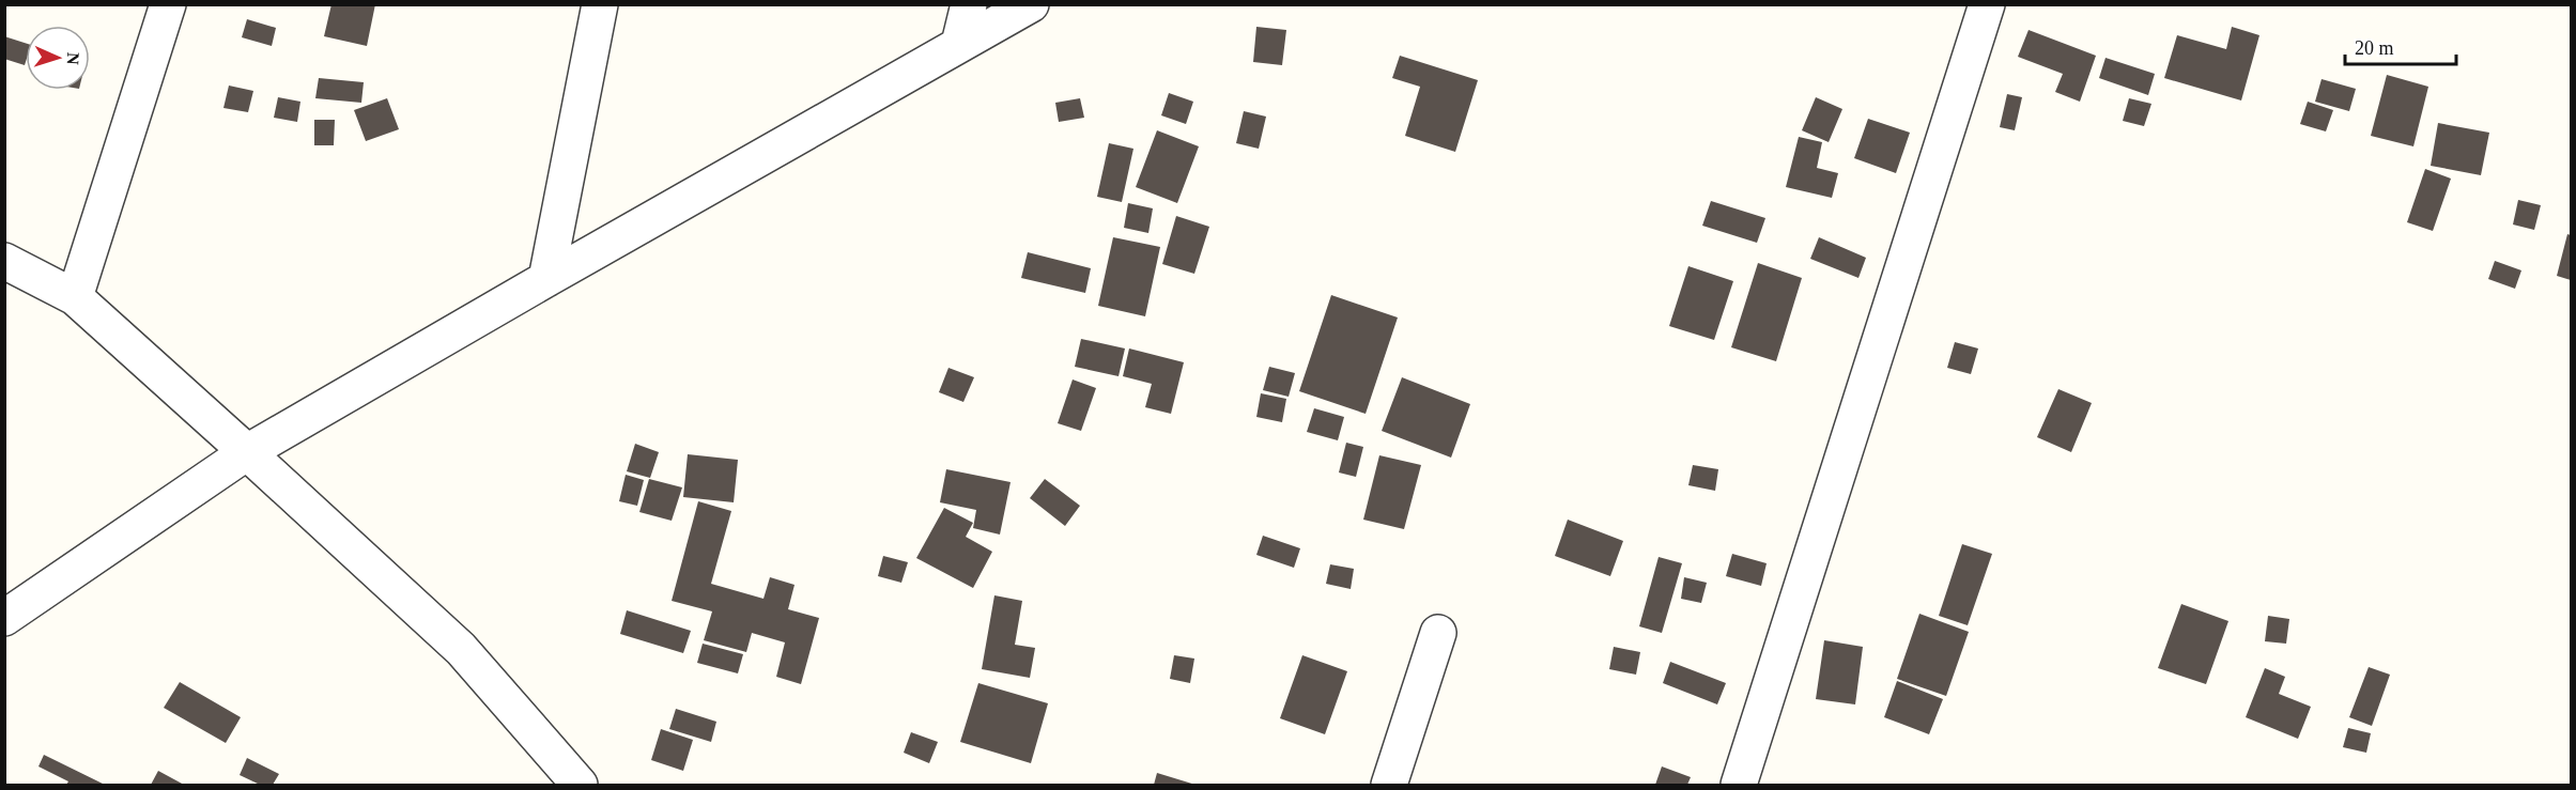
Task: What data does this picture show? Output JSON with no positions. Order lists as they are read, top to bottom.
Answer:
{
  "scale_bar": "20 m",
  "north": "right"
}
